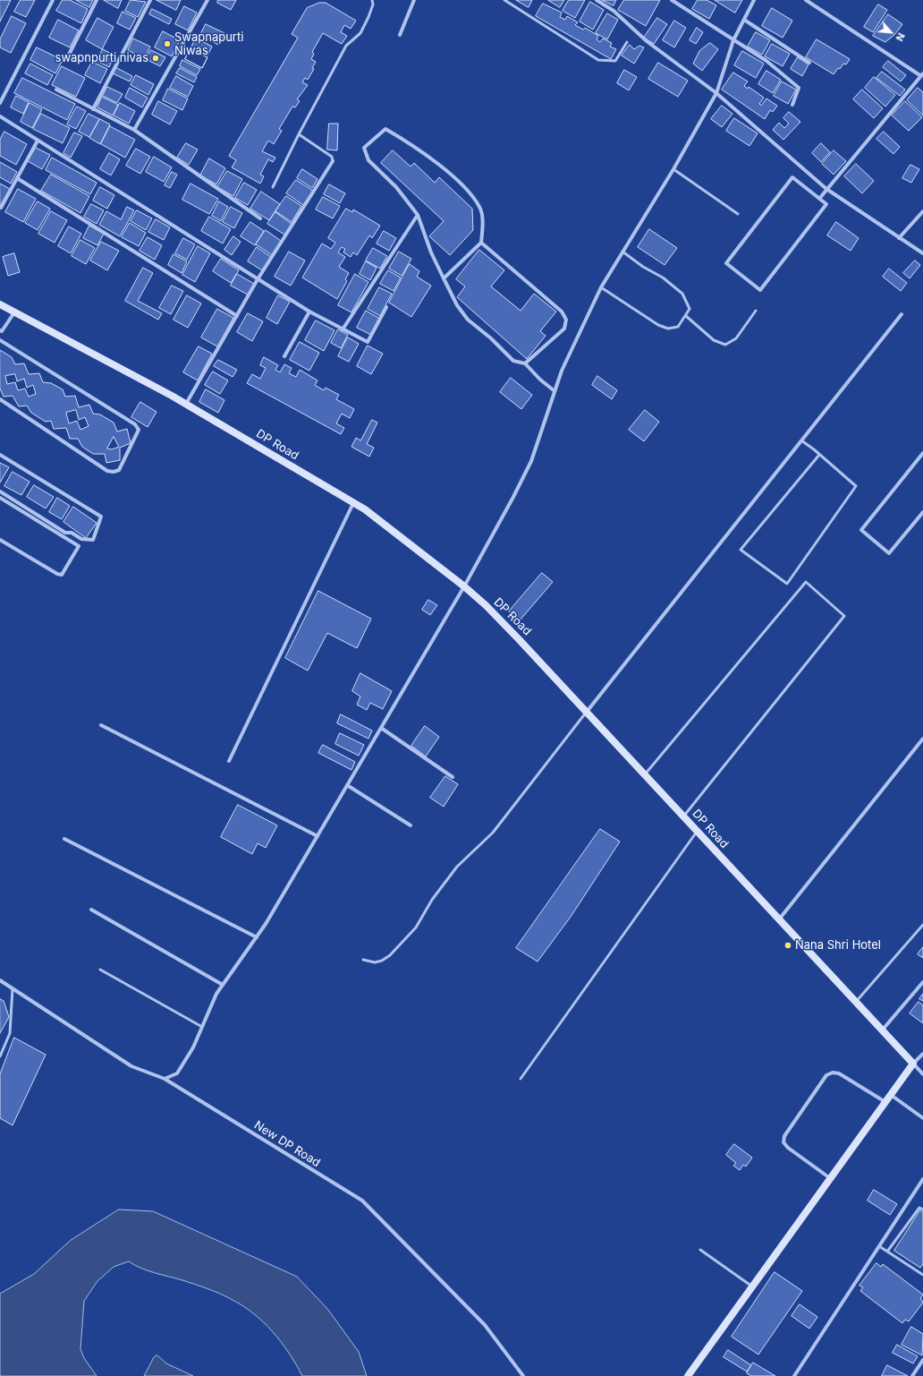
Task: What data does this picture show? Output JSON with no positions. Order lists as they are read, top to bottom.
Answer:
{
  "streets": {
    "street": ["DP Road", "New DP Road"]
  },
  "places": ["Swapnapurti Niwas", "swapnpurti nivas", "Nana Shri Hotel"],
  "north": "bottom right"
}
